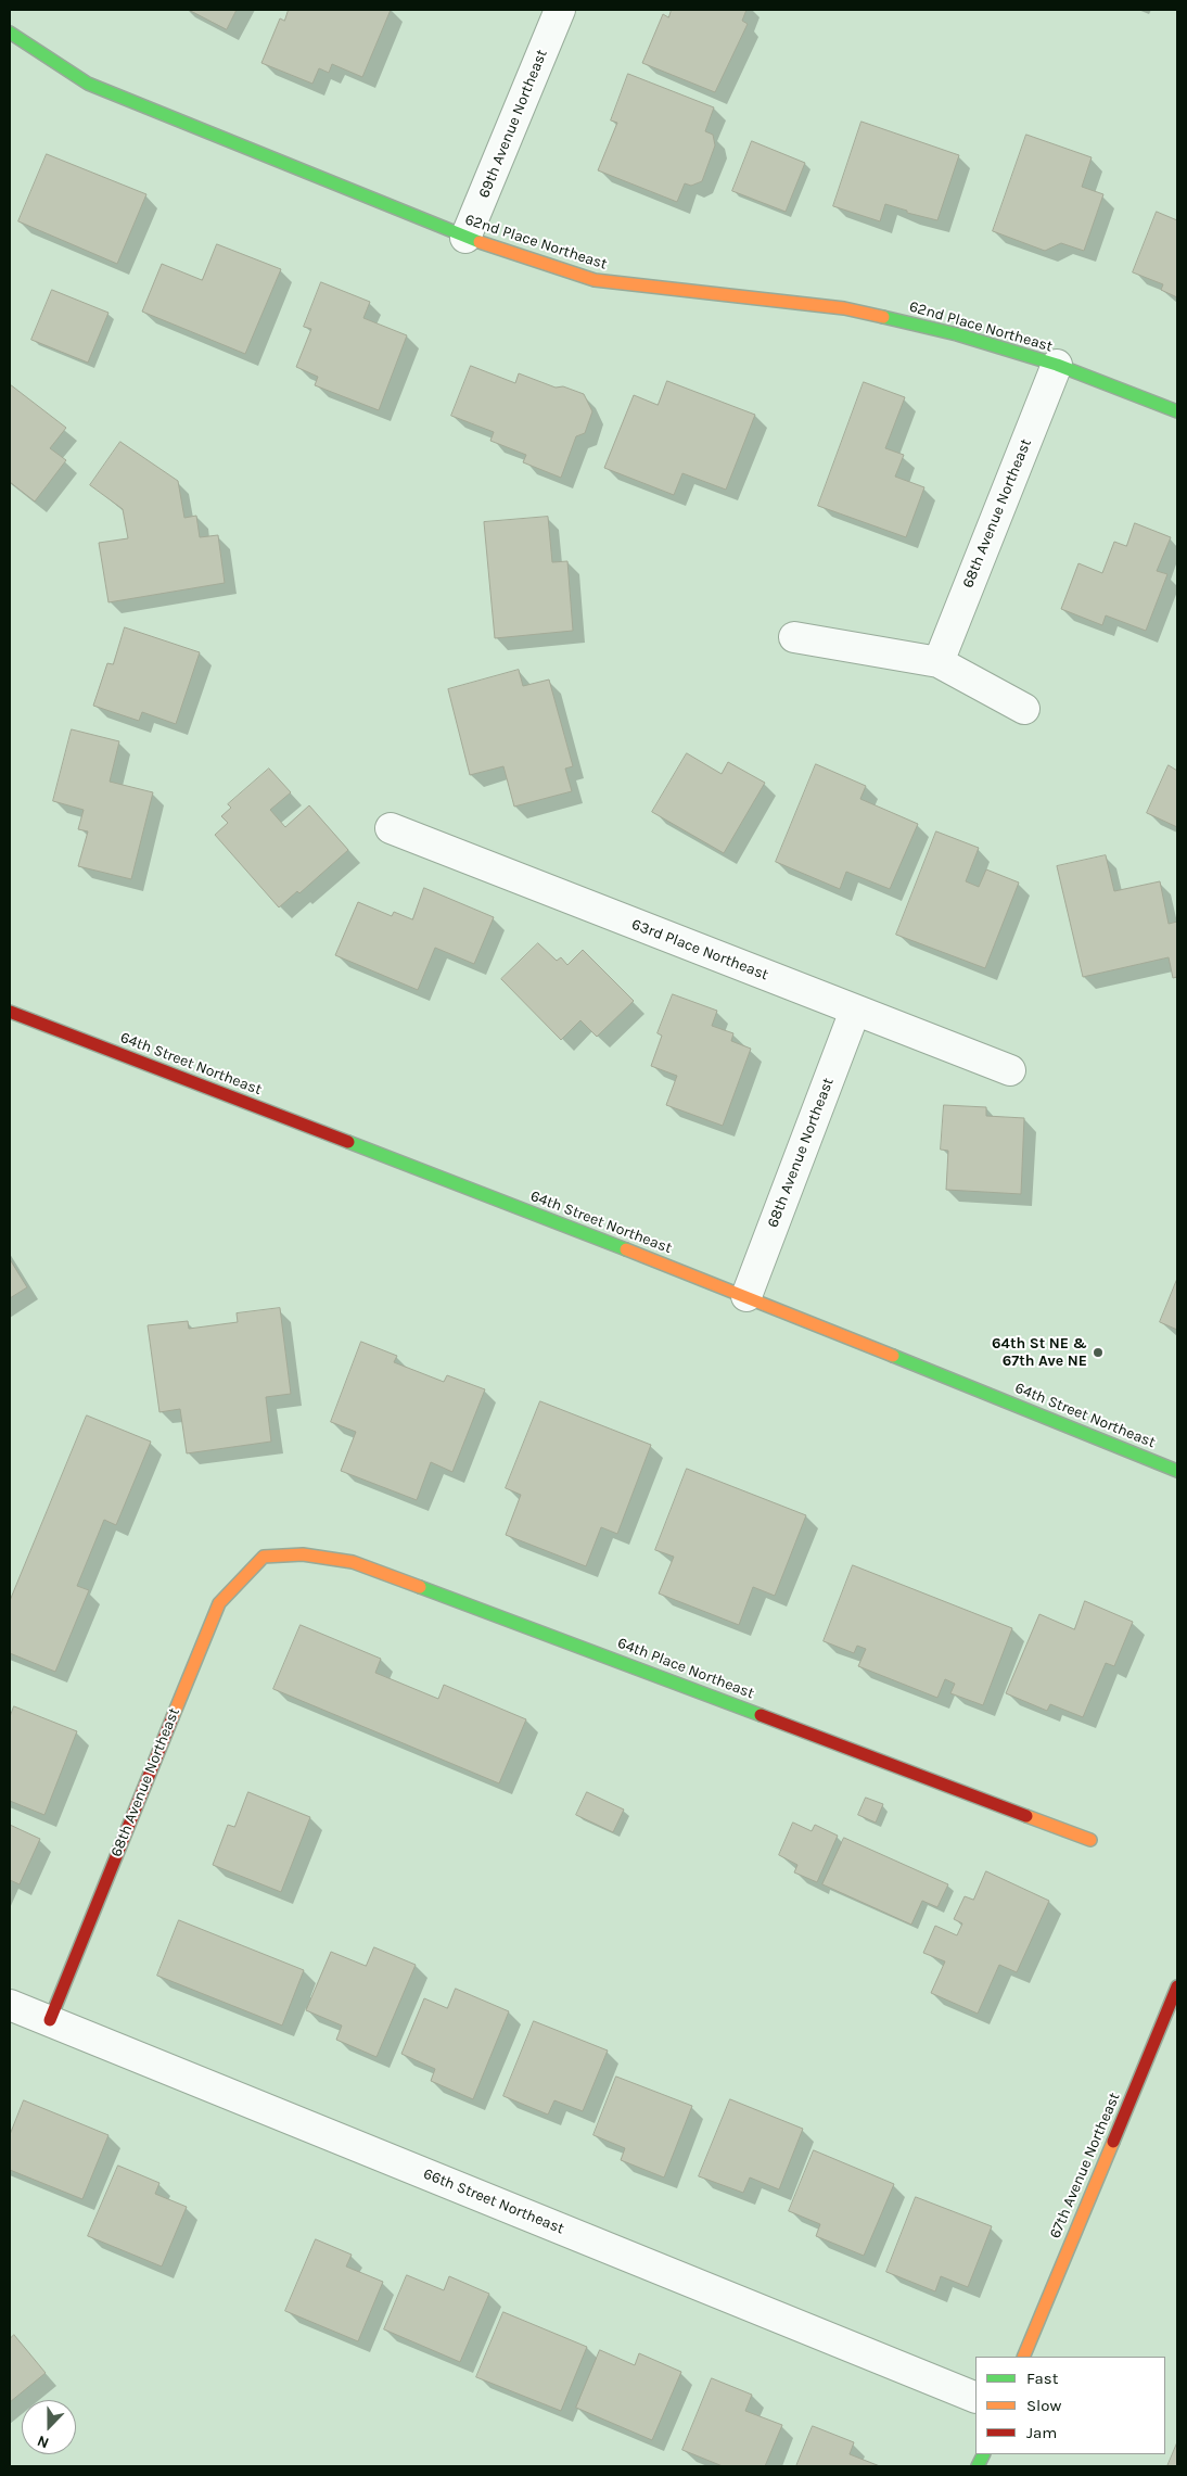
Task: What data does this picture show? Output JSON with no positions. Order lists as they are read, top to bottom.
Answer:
{
  "streets": {
    "street": [
      "69th Avenue Northeast",
      "62nd Place Northeast",
      "68th Avenue Northeast",
      "63rd Place Northeast",
      "64th Street Northeast",
      "64th Place Northeast",
      "67th Avenue Northeast",
      "66th Street Northeast"
    ]
  },
  "crossings": [
    ["69th Avenue Northeast", "62nd Place Northeast"],
    ["62nd Place Northeast", "68th Avenue Northeast"],
    ["68th Avenue Northeast", "63rd Place Northeast"],
    ["68th Avenue Northeast", "64th Street Northeast"],
    ["68th Avenue Northeast", "64th Place Northeast"],
    ["68th Avenue Northeast", "66th Street Northeast"]
  ],
  "places": ["64th St NE & 67th Ave NE"],
  "legend": ["Fast", "Slow", "Jam"],
  "north": "bottom"
}
